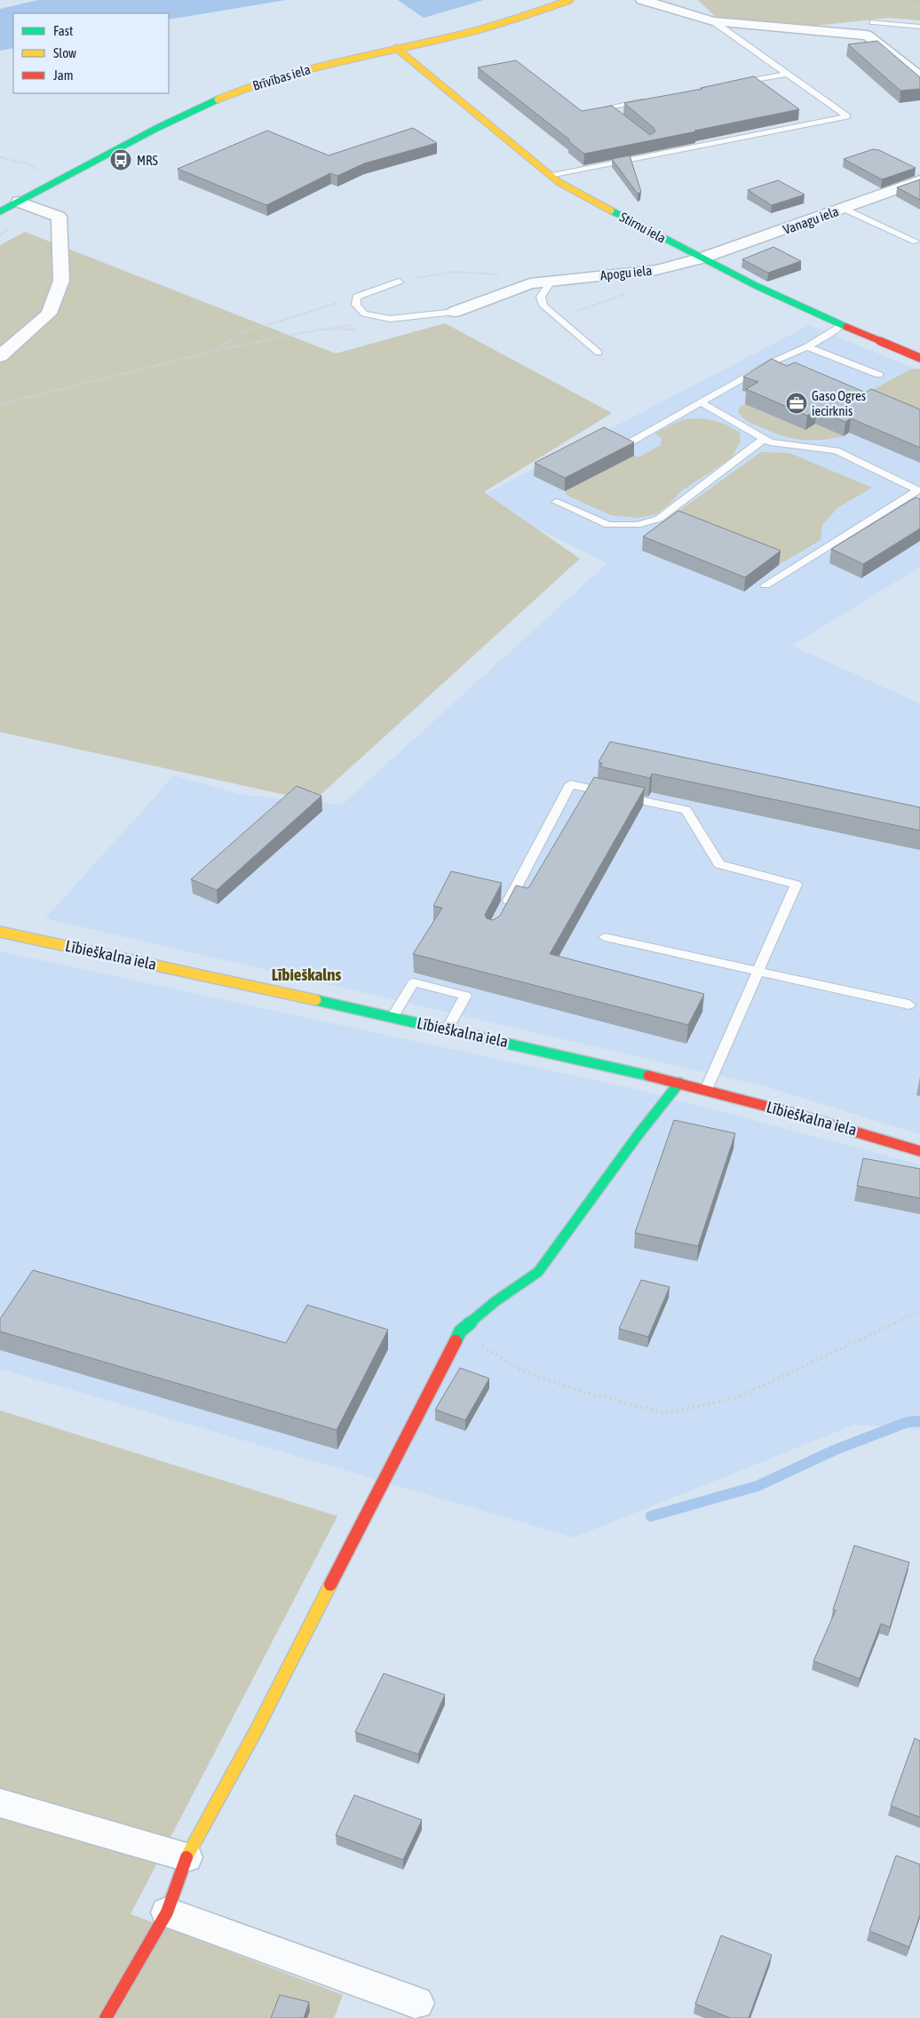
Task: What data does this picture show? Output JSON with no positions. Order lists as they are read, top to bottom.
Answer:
{
  "streets": {
    "street": [
      "Brīvības iela",
      "Vanagu iela",
      "Stirnu iela",
      "Apogu iela",
      "Lībieškalna iela"
    ]
  },
  "crossings": [
    ["Brīvības iela", "Stirnu iela"],
    ["Vanagu iela", "Stirnu iela"],
    ["Vanagu iela", "Apogu iela"],
    ["Stirnu iela", "Apogu iela"]
  ],
  "districts": ["Lībieškalns"],
  "places": {
    "bus stop": ["MRS"],
    "office": ["Gaso Ogres iecirknis"]
  },
  "legend": ["Fast", "Slow", "Jam"]
}
